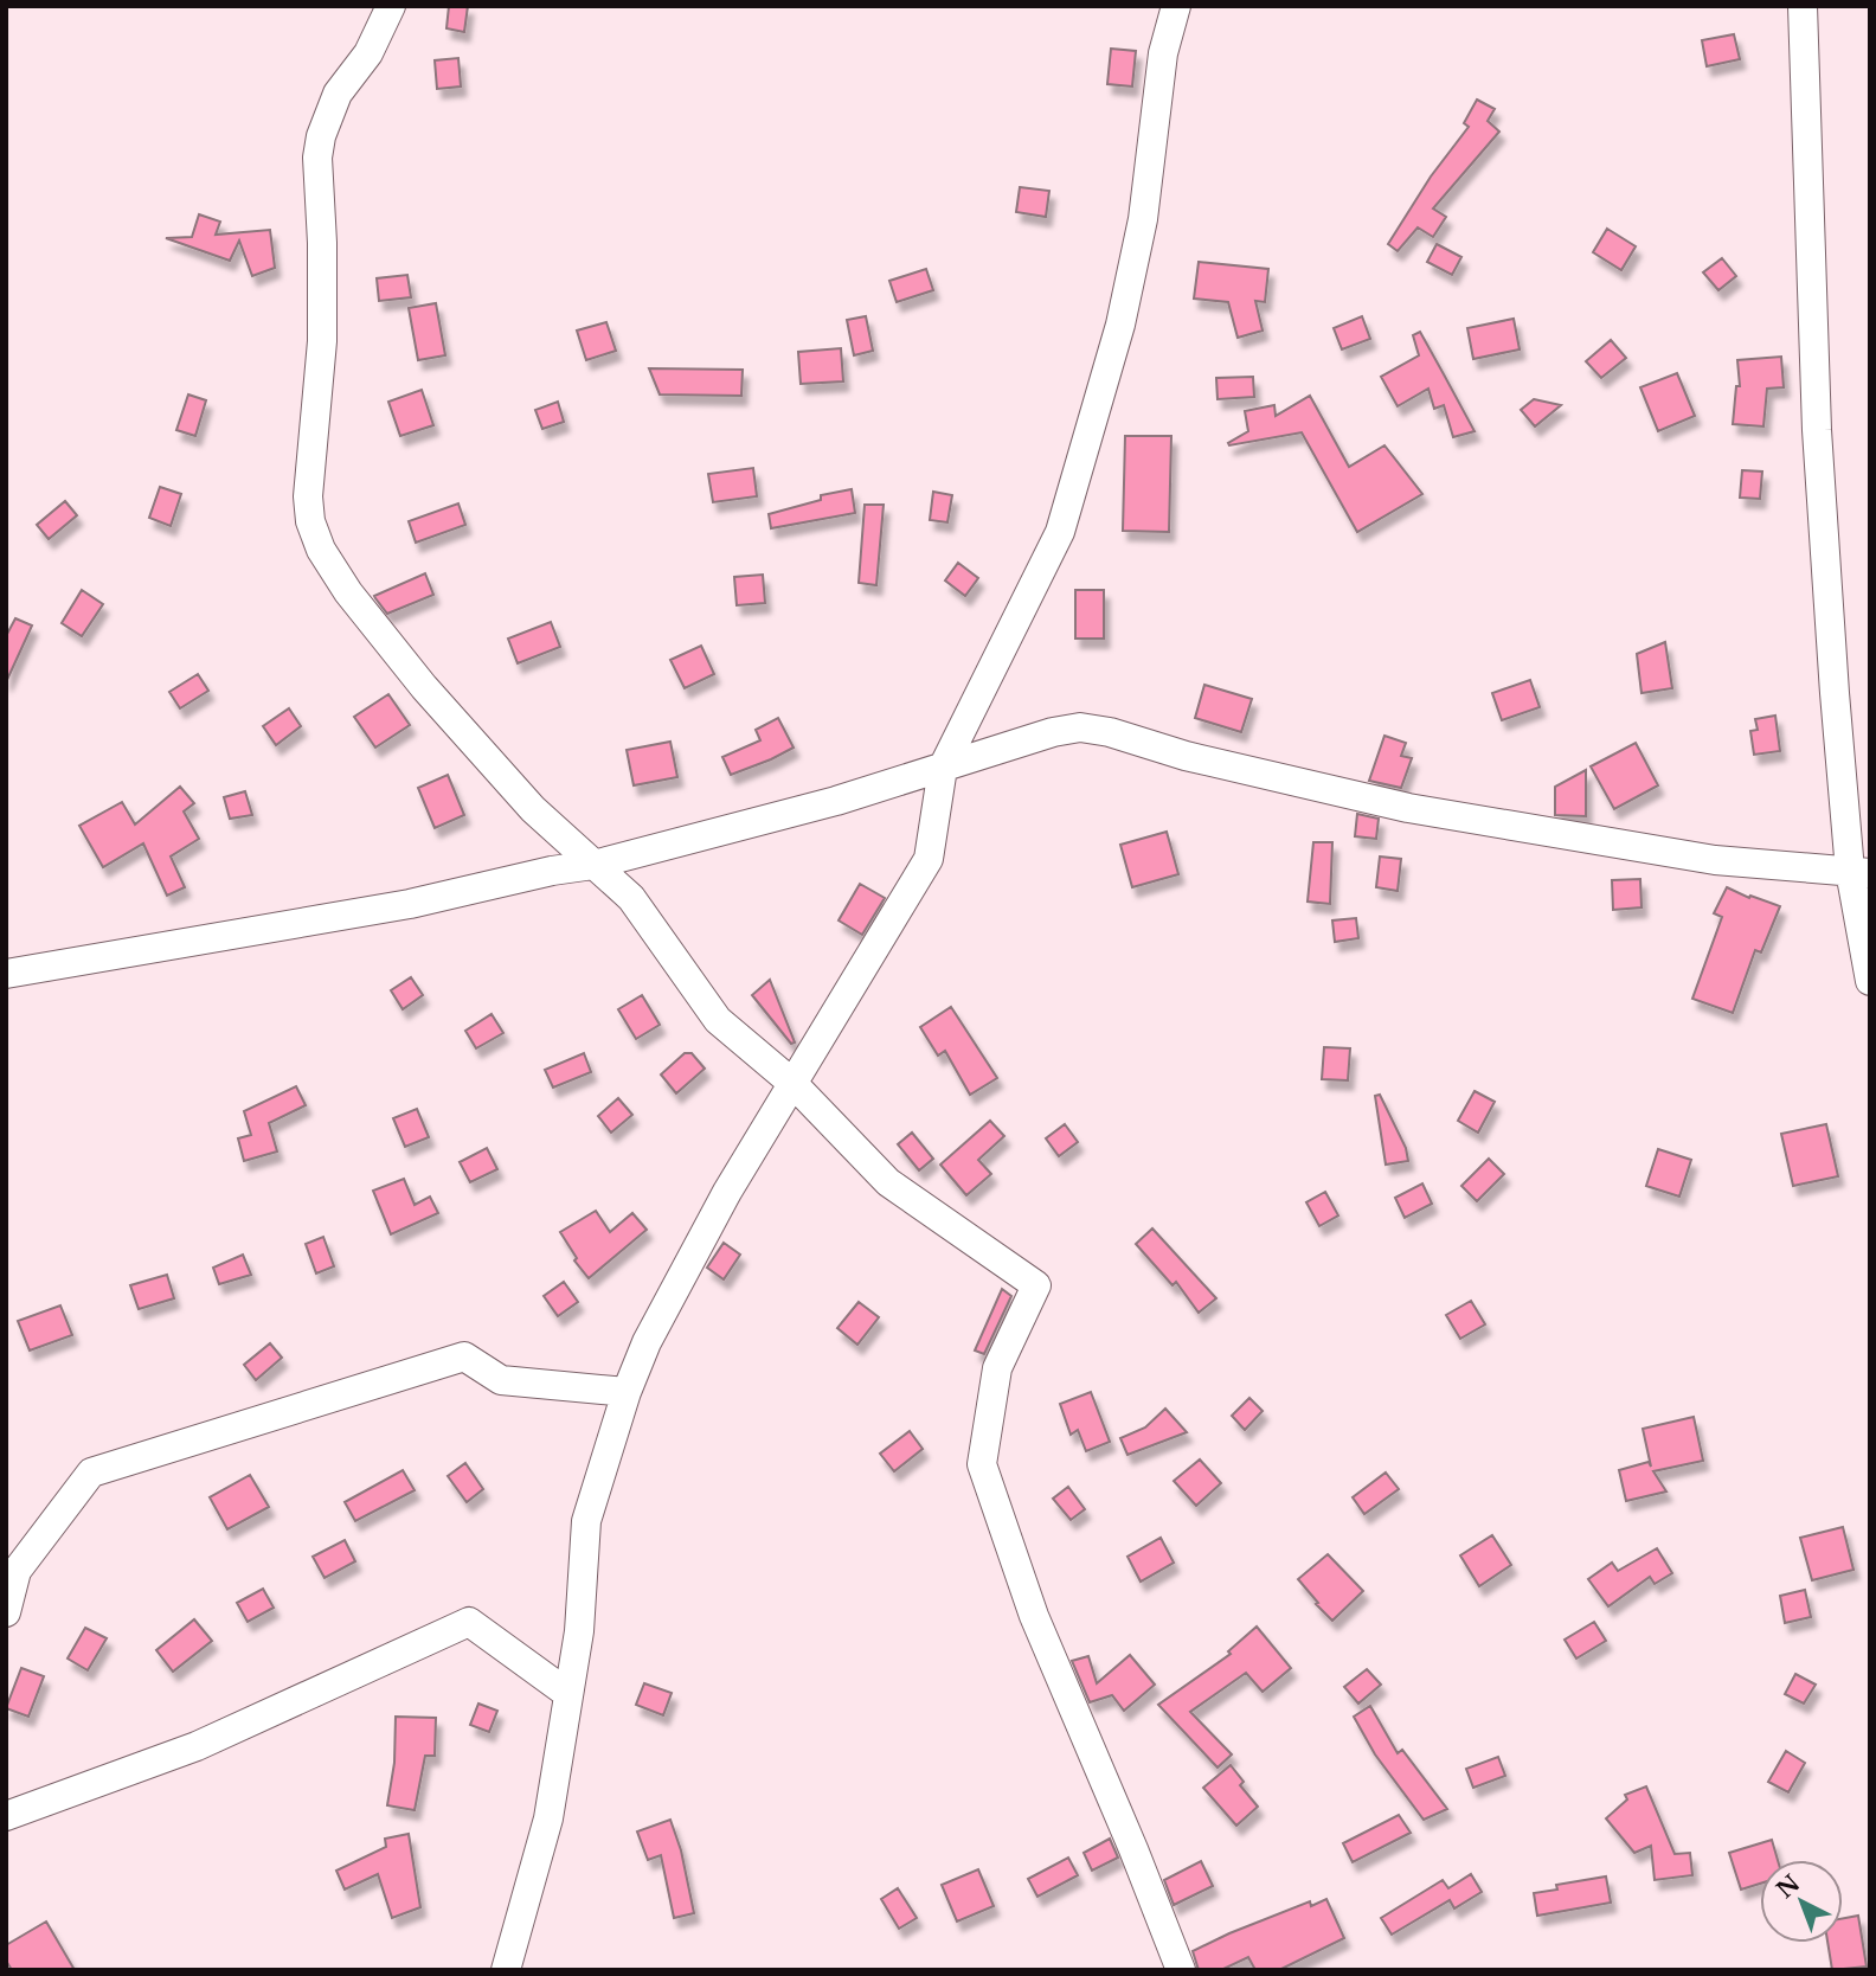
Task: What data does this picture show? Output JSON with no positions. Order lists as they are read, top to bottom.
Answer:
{
  "north": "top left"
}
